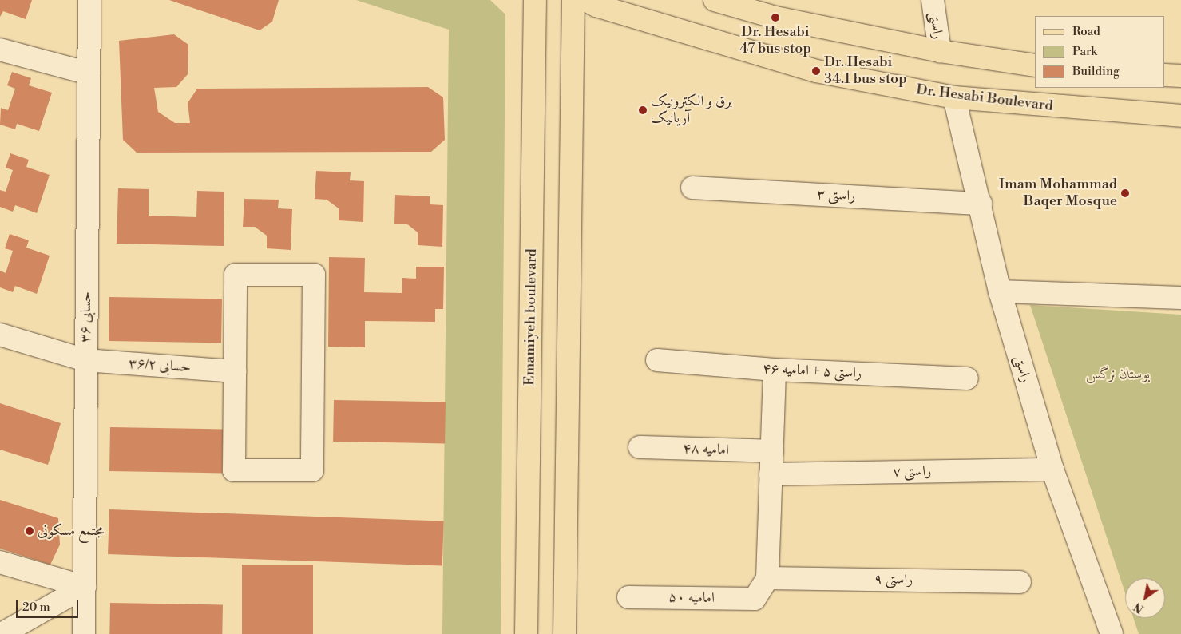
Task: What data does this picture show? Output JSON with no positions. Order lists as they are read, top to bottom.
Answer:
{
  "streets": {
    "main road": ["Dr. Hesabi Boulevard", "Emamiyeh boulevard"],
    "street": [
      "راستی",
      "راستی ۳",
      "حسابی ۳۶",
      "حسابی ۳۶/۲",
      "راستی ۵ + امامیه ۴۶",
      "امامیه ۴۸",
      "راستی ۷",
      "راستی ۹",
      "امامیه ۵۰"
    ]
  },
  "crossings": [
    ["راستی", "Dr. Hesabi Boulevard"],
    ["راستی", "راستی ۳"],
    ["راستی", "راستی ۷"],
    ["حسابی ۳۶", "حسابی ۳۶/۲"],
    ["راستی ۹", "امامیه ۵۰"]
  ],
  "parks": ["بوستان نرگس"],
  "places": [
    "Dr. Hesabi 47 bus stop",
    "Dr. Hesabi 34.1 bus stop",
    "برق و الکترونیک آریانیک",
    "Imam Mohammad Baqer Mosque",
    "مجتمع مسکونی"
  ],
  "legend": ["Road", "Park", "Building"],
  "scale_bar": "20 m",
  "north": "bottom left"
}
